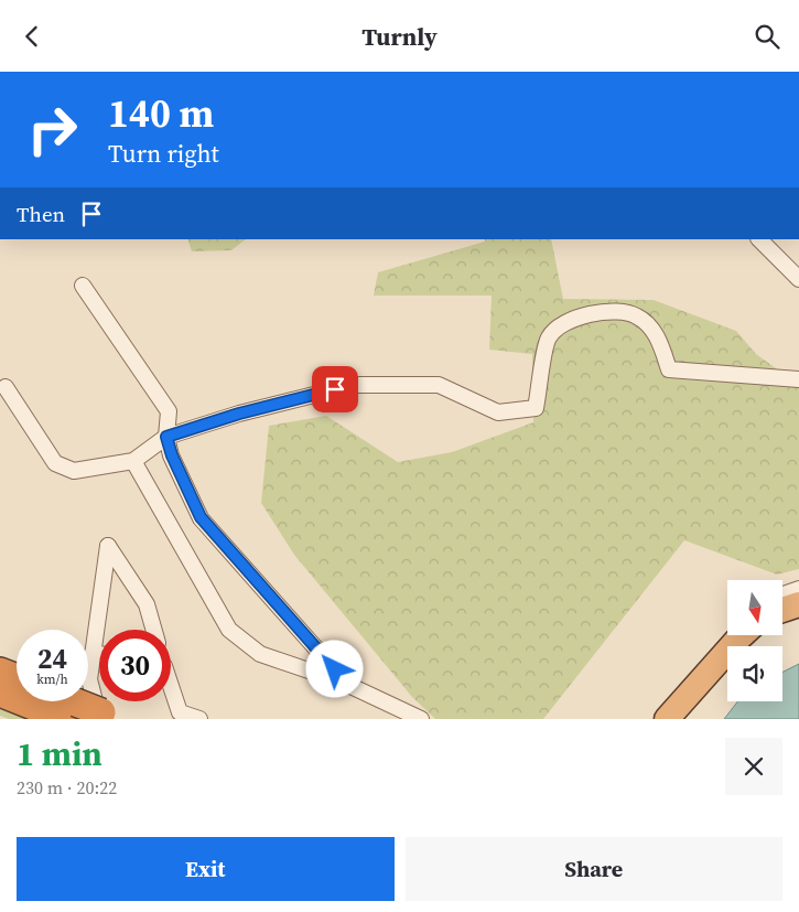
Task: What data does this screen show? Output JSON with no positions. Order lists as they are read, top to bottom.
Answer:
{
  "north": "bottom",
  "page": {
    "header": "Turnly",
    "turn": ["140 m", "Turn right"],
    "then": "Then",
    "speed": "24 km/h",
    "limit": "30",
    "heading": ["1 min", "230 m · 20:22"],
    "buttons": ["Exit", "Share"]
  }
}
